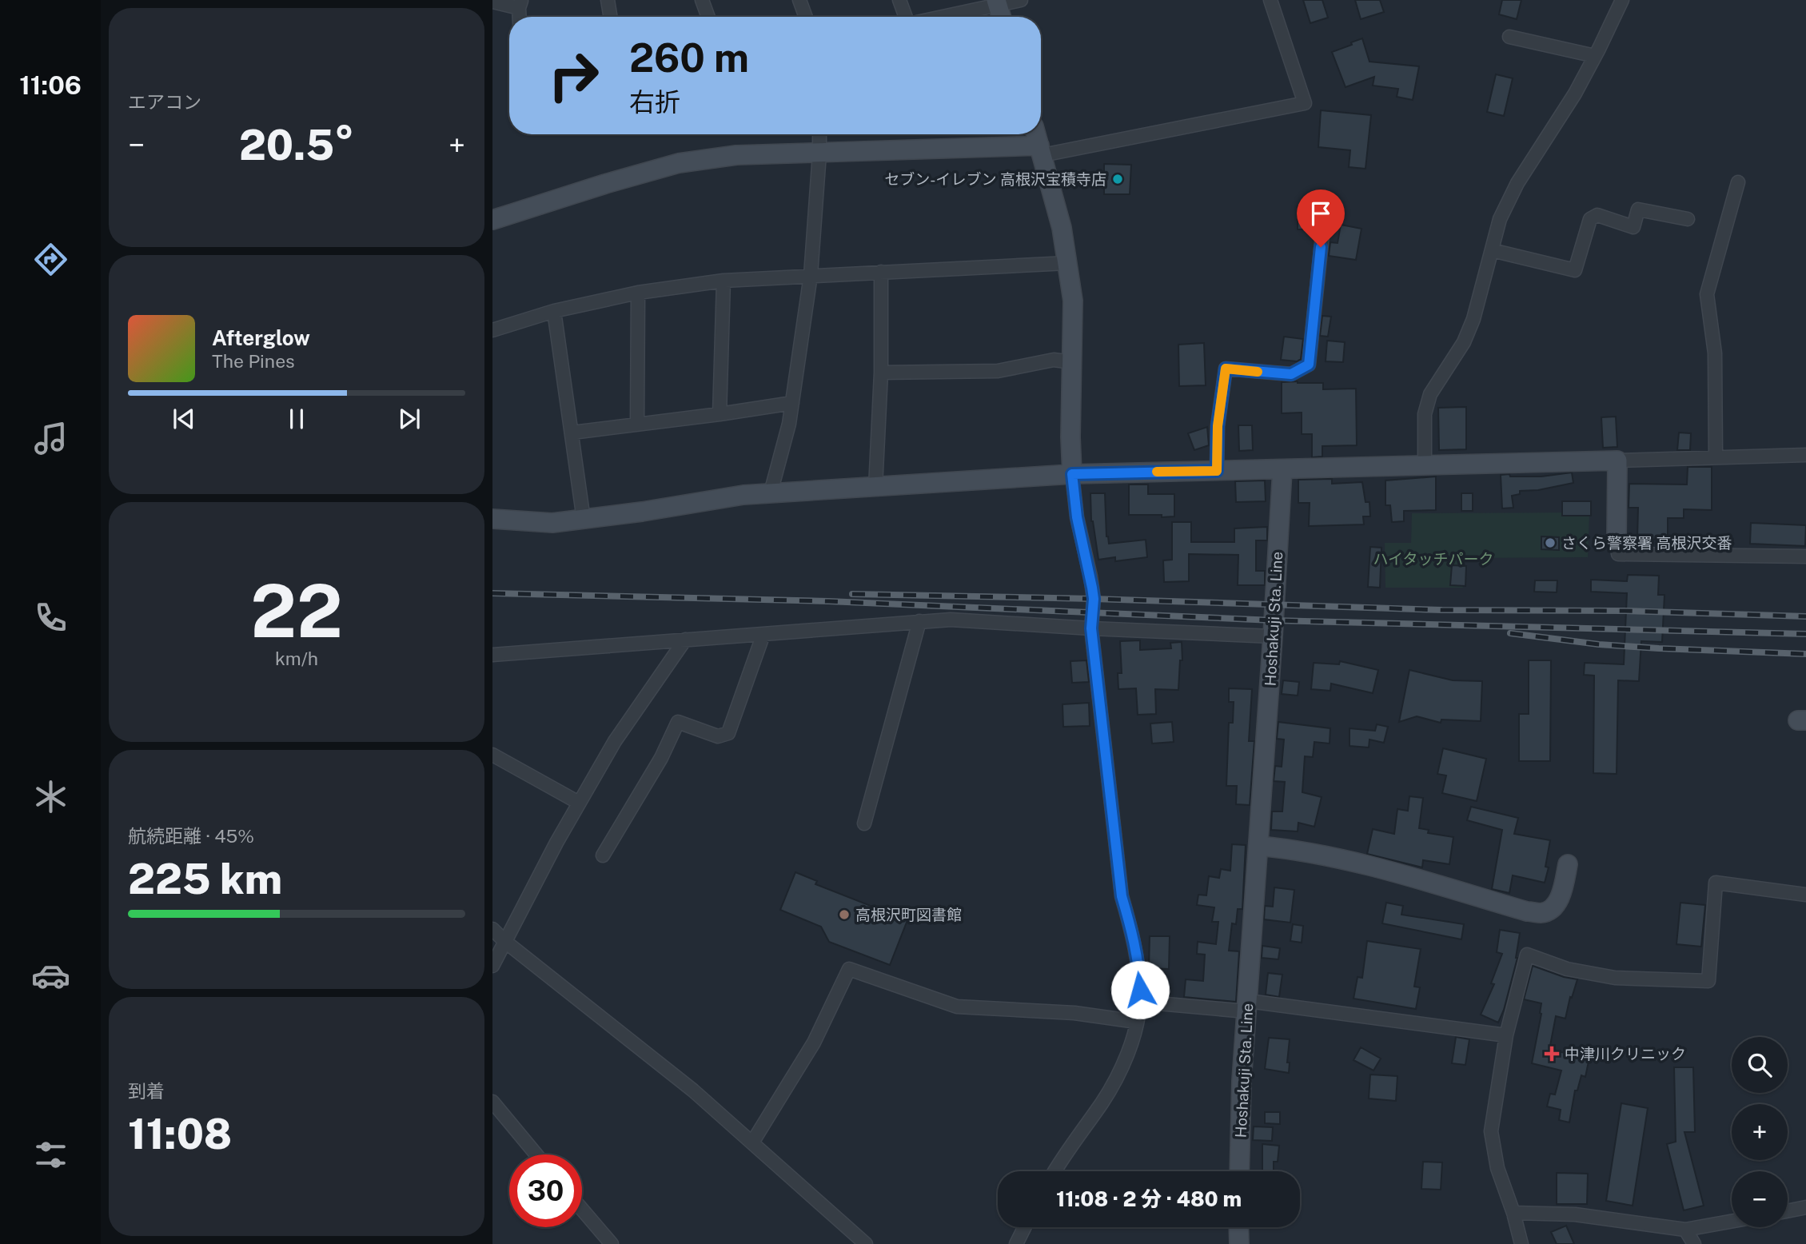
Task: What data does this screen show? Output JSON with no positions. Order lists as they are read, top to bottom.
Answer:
{
  "streets": {
    "street": ["Hoshakuji Sta. Line"]
  },
  "parks": ["ハイタッチパーク"],
  "places": {
    "other": ["セブン-イレブン 高根沢宝積寺店", "さくら警察署 高根沢交番", "高根沢町図書館"],
    "health": ["中津川クリニック"]
  },
  "page": {
    "tabs": "11:06",
    "tile": [
      "エアコン",
      ["22", "km/h"],
      ["航続距離 · 45%", "225 km"],
      ["到着", "11:08"]
    ],
    "turn": ["260 m", "右折"],
    "heat": ["−", "20.5°", "+"],
    "song": ["Afterglow", "The Pines"],
    "map_buttons": ["+", "−"],
    "limit": "30",
    "trip": "11:08 · 2 分 · 480 m"
  }
}
